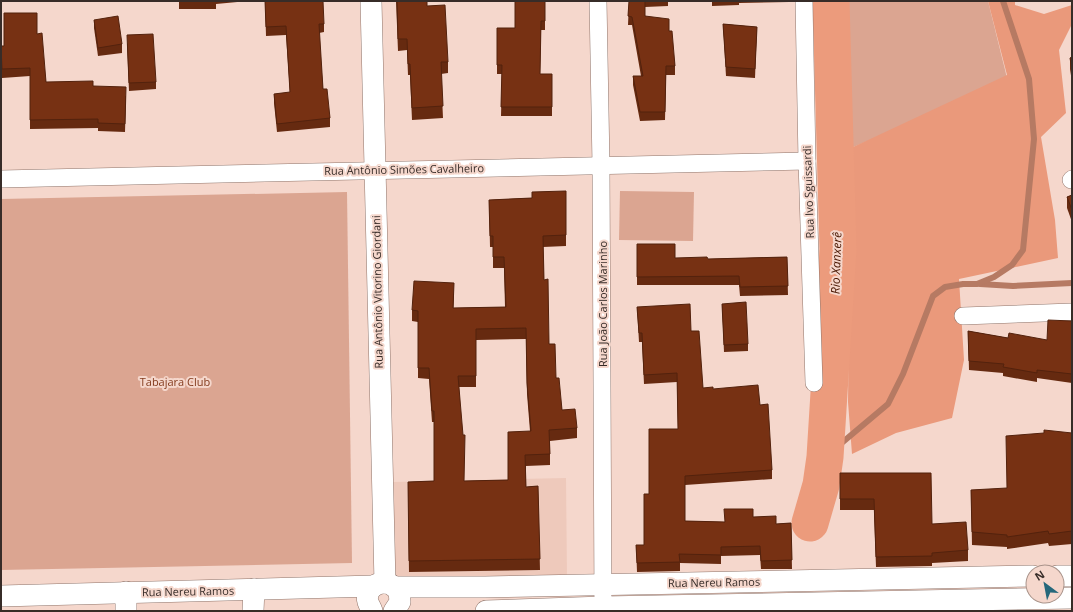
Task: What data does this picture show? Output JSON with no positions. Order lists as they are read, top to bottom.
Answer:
{
  "streets": {
    "street": [
      "Rua Antônio Simões Cavalheiro",
      "Rua Ivo Sguissardi",
      "Rua Antônio Vitorino Giordani",
      "Rua João Carlos Marinho",
      "Rua Nereu Ramos"
    ]
  },
  "crossings": [
    ["Rua Antônio Simões Cavalheiro", "Rua Ivo Sguissardi"],
    ["Rua Antônio Simões Cavalheiro", "Rua Antônio Vitorino Giordani"],
    ["Rua Antônio Simões Cavalheiro", "Rua João Carlos Marinho"],
    ["Rua Antônio Vitorino Giordani", "Rua Nereu Ramos"],
    ["Rua João Carlos Marinho", "Rua Nereu Ramos"]
  ],
  "water": ["Rio Xanxerê"],
  "parks": ["Tabajara Club"],
  "north": "top left"
}
